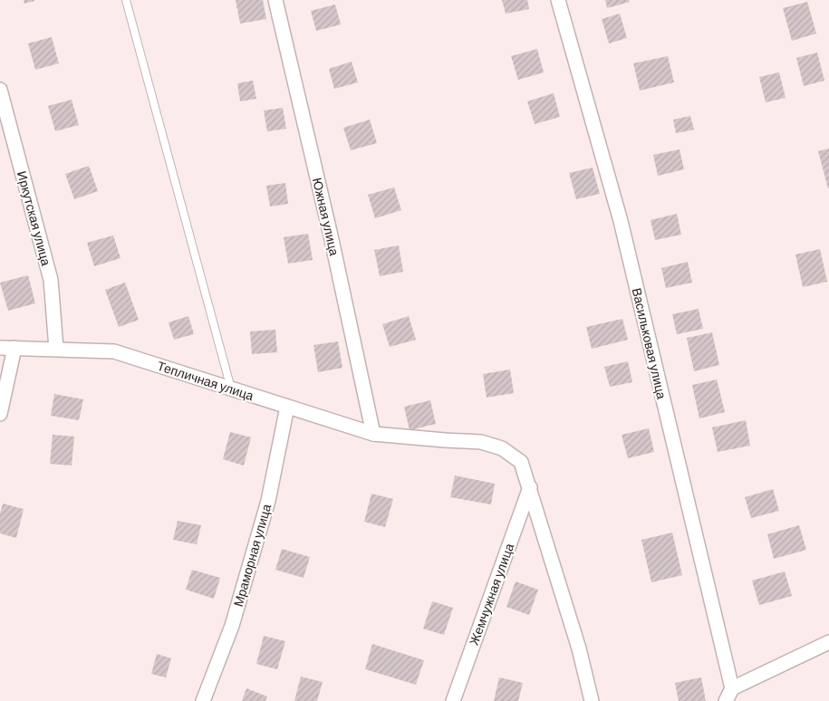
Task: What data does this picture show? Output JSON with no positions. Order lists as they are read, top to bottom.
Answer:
{
  "streets": {
    "street": [
      "Южная улица",
      "Иркутская улица",
      "Васильковая улица",
      "Тепличная улица",
      "Мраморная улица",
      "Жемчужная улица"
    ]
  },
  "crossings": [
    ["Южная улица", "Тепличная улица"],
    ["Иркутская улица", "Тепличная улица"],
    ["Тепличная улица", "Мраморная улица"],
    ["Тепличная улица", "Жемчужная улица"]
  ]
}
